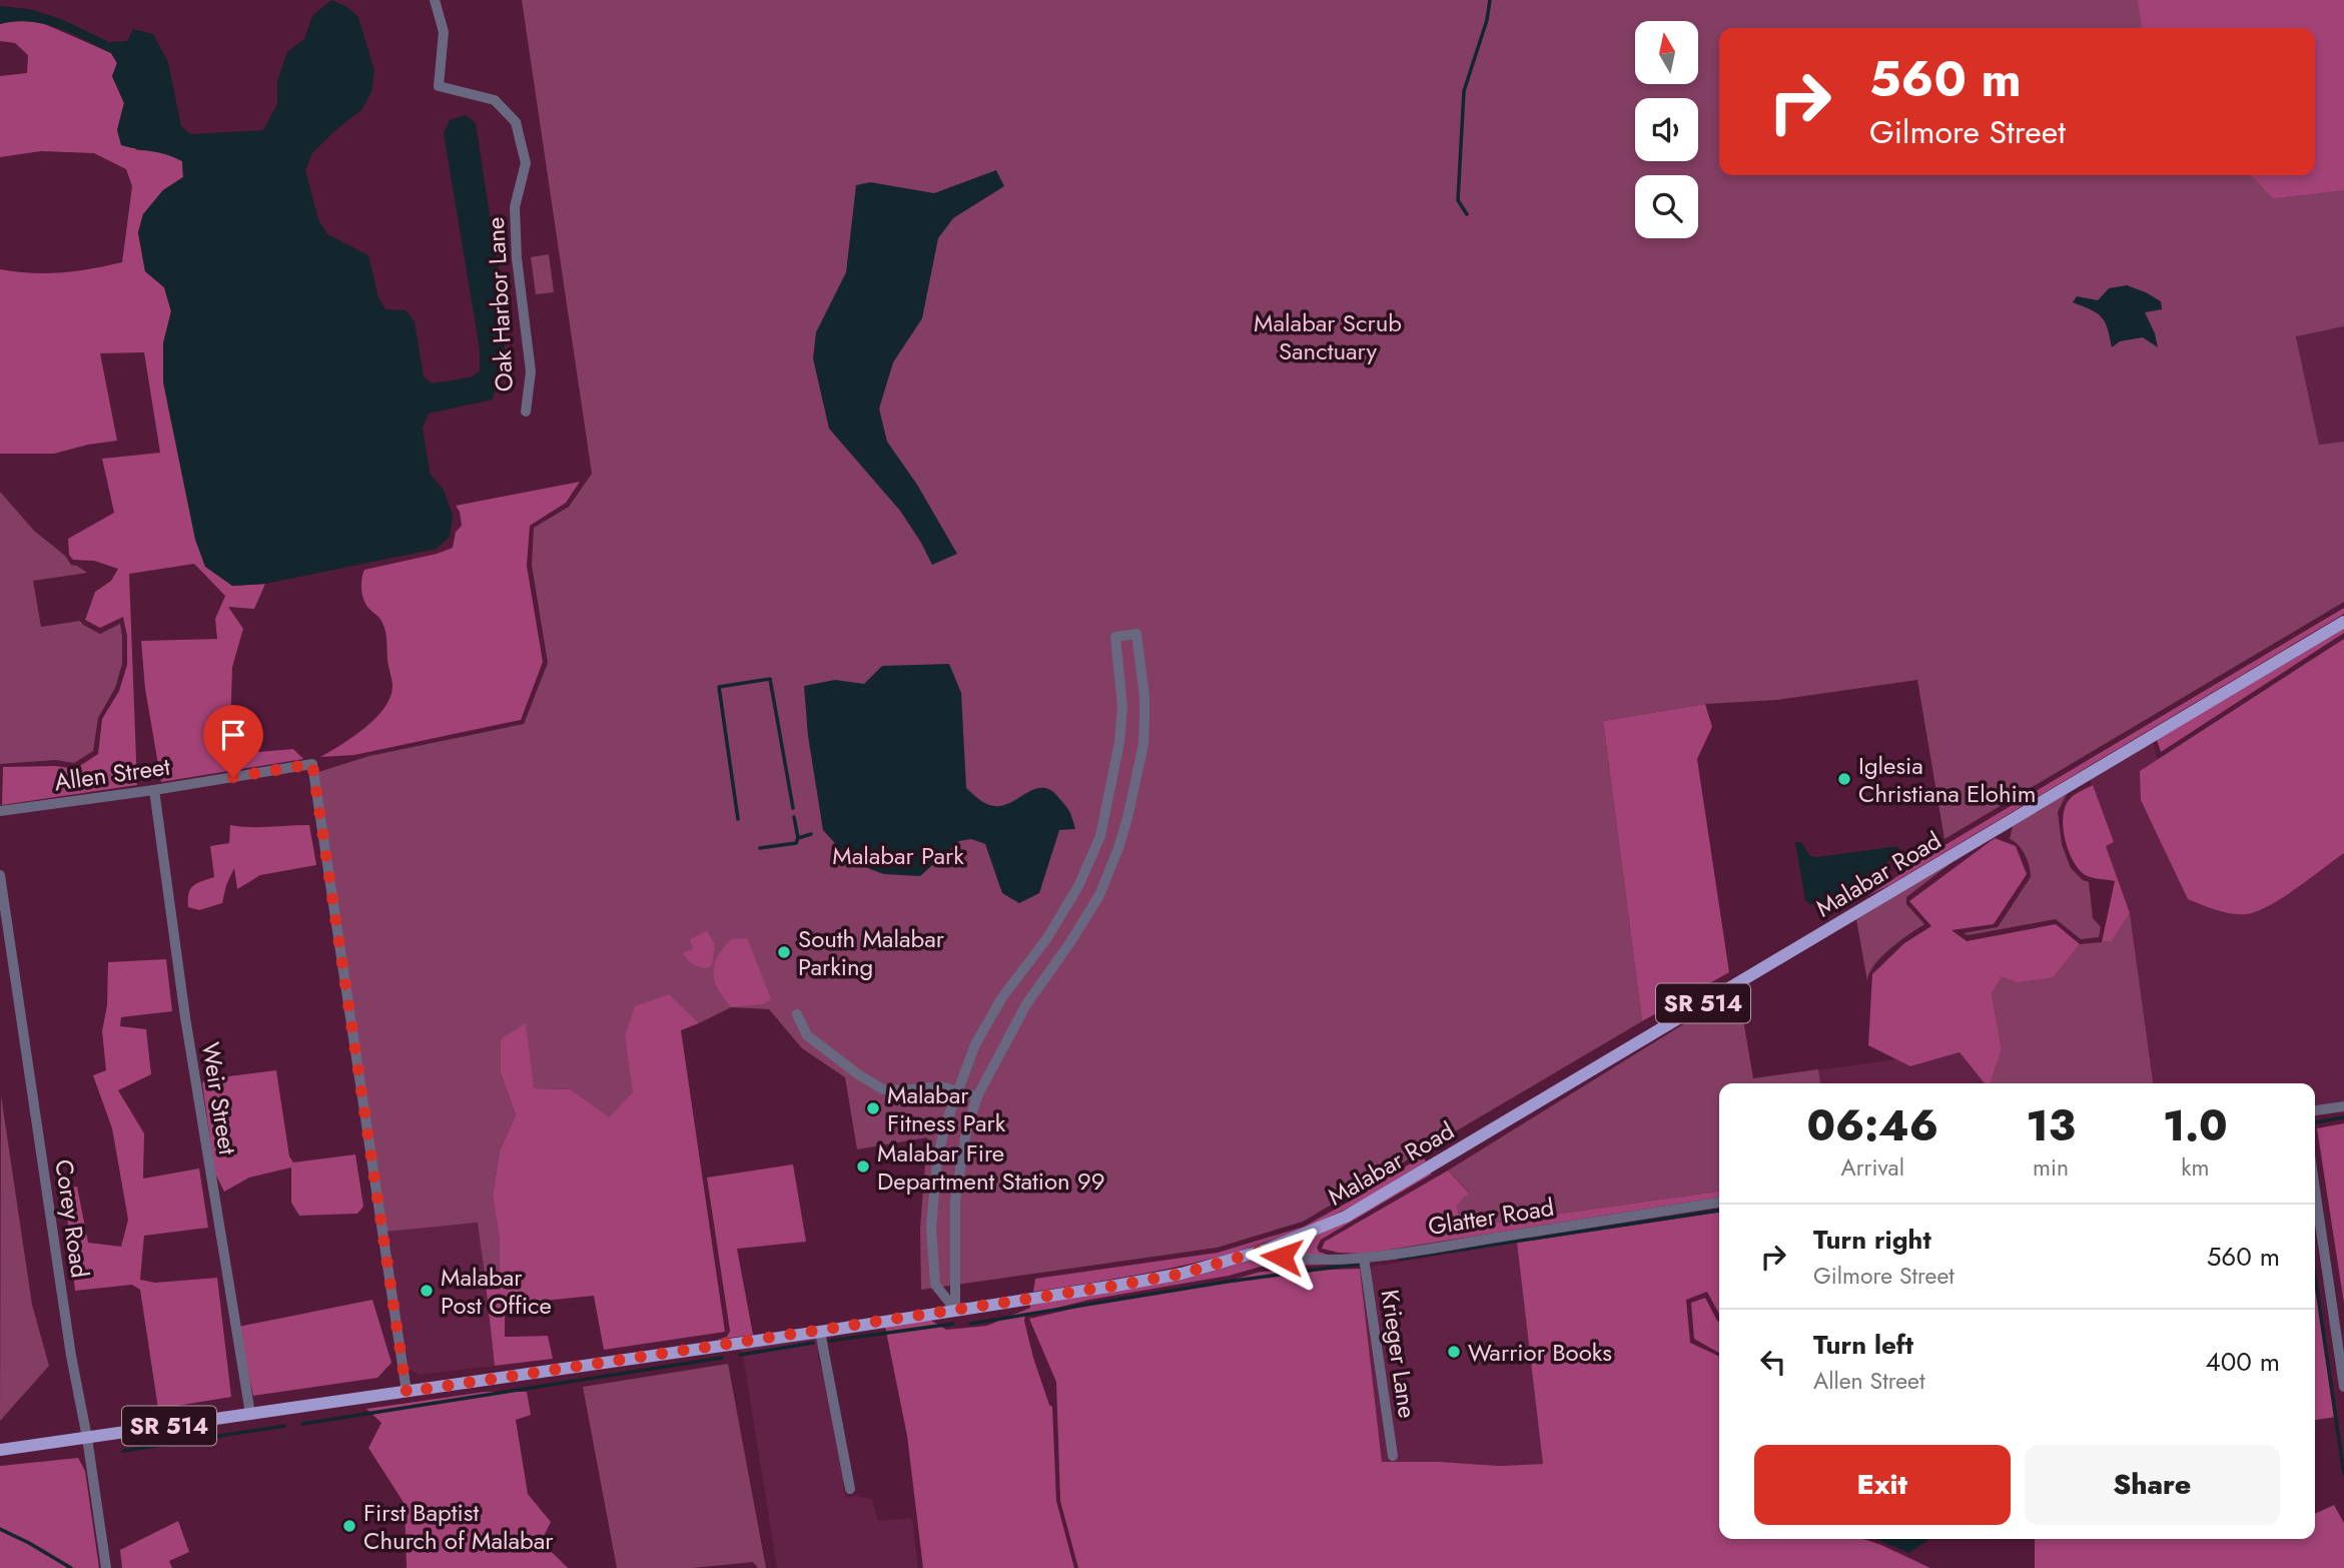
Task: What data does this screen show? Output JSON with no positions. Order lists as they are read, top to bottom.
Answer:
{
  "streets": {
    "main road": ["Malabar Road", "SR 514"],
    "street": [
      "Oak Harbor Lane",
      "Allen Street",
      "Weir Street",
      "Glatter Road",
      "Corey Road",
      "Krieger Lane"
    ]
  },
  "crossings": [
    ["Allen Street", "Malabar Road"],
    ["Allen Street", "Weir Street"],
    ["Malabar Road", "Weir Street"],
    ["Malabar Road", "Glatter Road"],
    ["Malabar Road", "Corey Road"],
    ["Glatter Road", "Krieger Lane"]
  ],
  "parks": ["Malabar Scrub Sanctuary", "Malabar Park"],
  "places": [
    "Iglesia Christiana Elohim",
    "South Malabar Parking",
    "Malabar Fitness Park",
    "Malabar Fire Department Station 99",
    "Malabar Post Office",
    "Warrior Books",
    "First Baptist Church of Malabar"
  ],
  "north": "top",
  "page": {
    "turn": ["560 m", "Gilmore Street"],
    "eta": [
      "06:46",
      "Arrival",
      "13",
      "min",
      "1.0",
      "km"
    ],
    "list": [
      {
        "name": "Turn right",
        "note": "Gilmore Street",
        "value": "560 m"
      },
      {
        "name": "Turn left",
        "note": "Allen Street",
        "value": "400 m"
      }
    ],
    "buttons": ["Exit", "Share"]
  }
}
